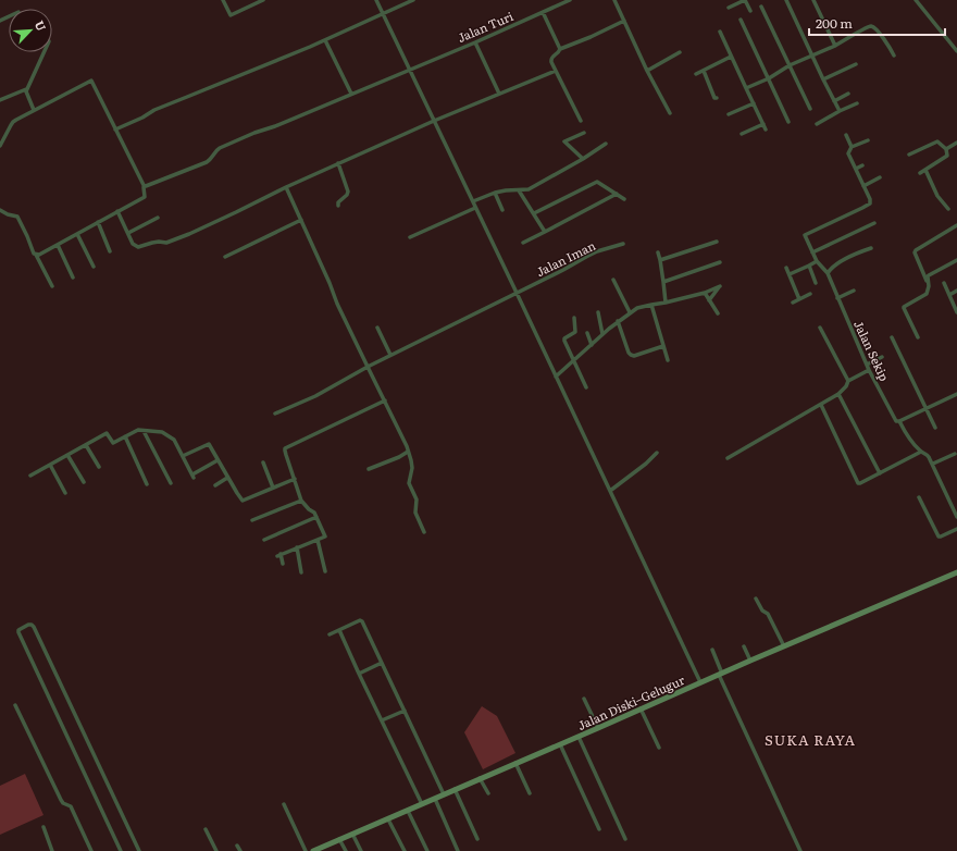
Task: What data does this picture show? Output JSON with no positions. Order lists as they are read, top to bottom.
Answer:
{
  "streets": {
    "main road": ["Jalan Diski–Gelugur"],
    "street": ["Jalan Turi", "Jalan Iman", "Jalan Sekip"]
  },
  "districts": ["SUKA RAYA"],
  "scale_bar": "200 m",
  "north": "top right"
}
